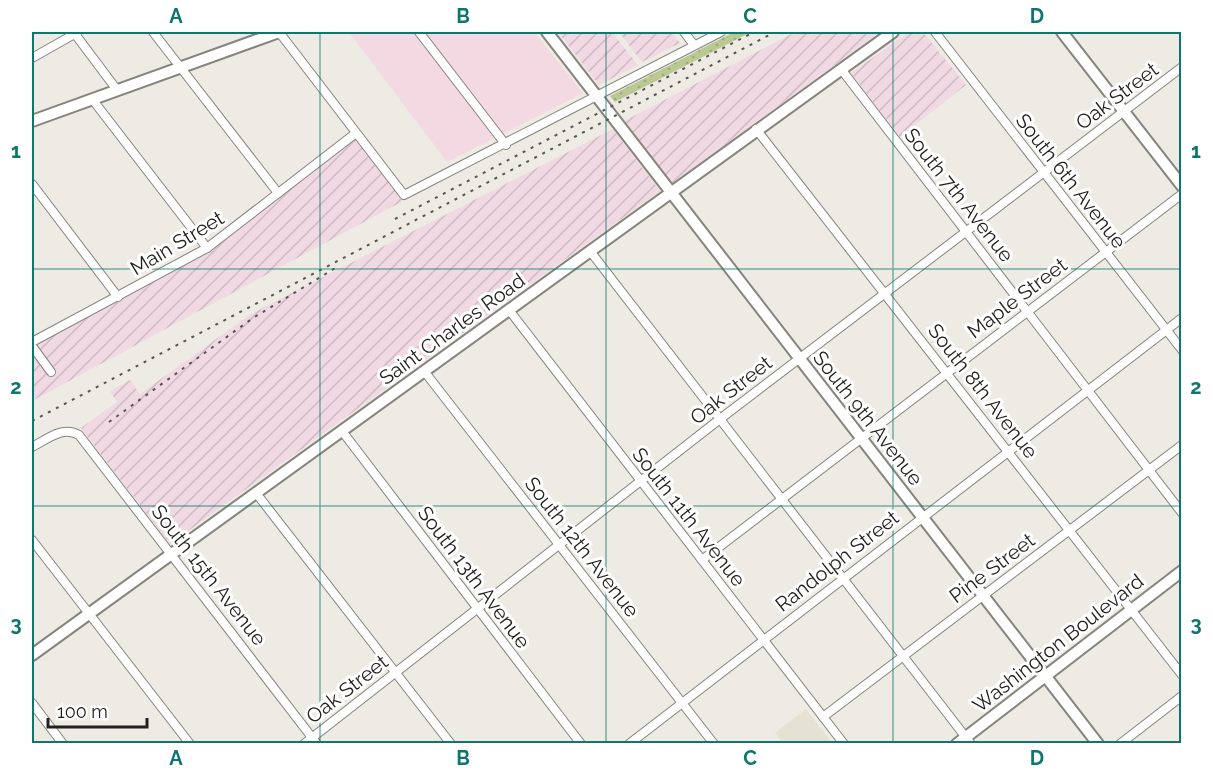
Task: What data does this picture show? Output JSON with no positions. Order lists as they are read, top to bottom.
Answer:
{
  "streets": {
    "street": [
      "Oak Street",
      "South 6th Avenue",
      "South 7th Avenue",
      "Main Street",
      "Maple Street",
      "Saint Charles Road",
      "South 8th Avenue",
      "South 9th Avenue",
      "South 11th Avenue",
      "South 12th Avenue",
      "Randolph Street",
      "Pine Street",
      "South 15th Avenue",
      "South 13th Avenue",
      "Washington Boulevard"
    ]
  },
  "crossings": [
    ["Oak Street", "South 6th Avenue"],
    ["Oak Street", "South 7th Avenue"],
    ["Oak Street", "South 8th Avenue"],
    ["Oak Street", "South 9th Avenue"],
    ["Oak Street", "South 11th Avenue"],
    ["Oak Street", "South 12th Avenue"],
    ["Oak Street", "South 15th Avenue"],
    ["Oak Street", "South 13th Avenue"],
    ["South 6th Avenue", "Maple Street"],
    ["South 6th Avenue", "Randolph Street"],
    ["South 7th Avenue", "Maple Street"],
    ["South 7th Avenue", "Saint Charles Road"],
    ["South 7th Avenue", "Randolph Street"],
    ["South 7th Avenue", "Pine Street"],
    ["Maple Street", "South 8th Avenue"],
    ["Maple Street", "South 9th Avenue"],
    ["Maple Street", "South 11th Avenue"],
    ["Saint Charles Road", "South 8th Avenue"],
    ["Saint Charles Road", "South 9th Avenue"],
    ["Saint Charles Road", "South 11th Avenue"],
    ["Saint Charles Road", "South 12th Avenue"],
    ["Saint Charles Road", "South 15th Avenue"],
    ["Saint Charles Road", "South 13th Avenue"],
    ["South 8th Avenue", "Randolph Street"],
    ["South 8th Avenue", "Pine Street"],
    ["South 8th Avenue", "Washington Boulevard"],
    ["South 9th Avenue", "Randolph Street"],
    ["South 9th Avenue", "Pine Street"],
    ["South 9th Avenue", "Washington Boulevard"],
    ["South 11th Avenue", "Randolph Street"],
    ["South 11th Avenue", "Pine Street"],
    ["South 12th Avenue", "Randolph Street"]
  ],
  "scale_bar": "100 m",
  "grid": {
    "columns": [
      "A",
      "B",
      "C",
      "D"
    ],
    "rows": ["1", "2", "3"]
  }
}
